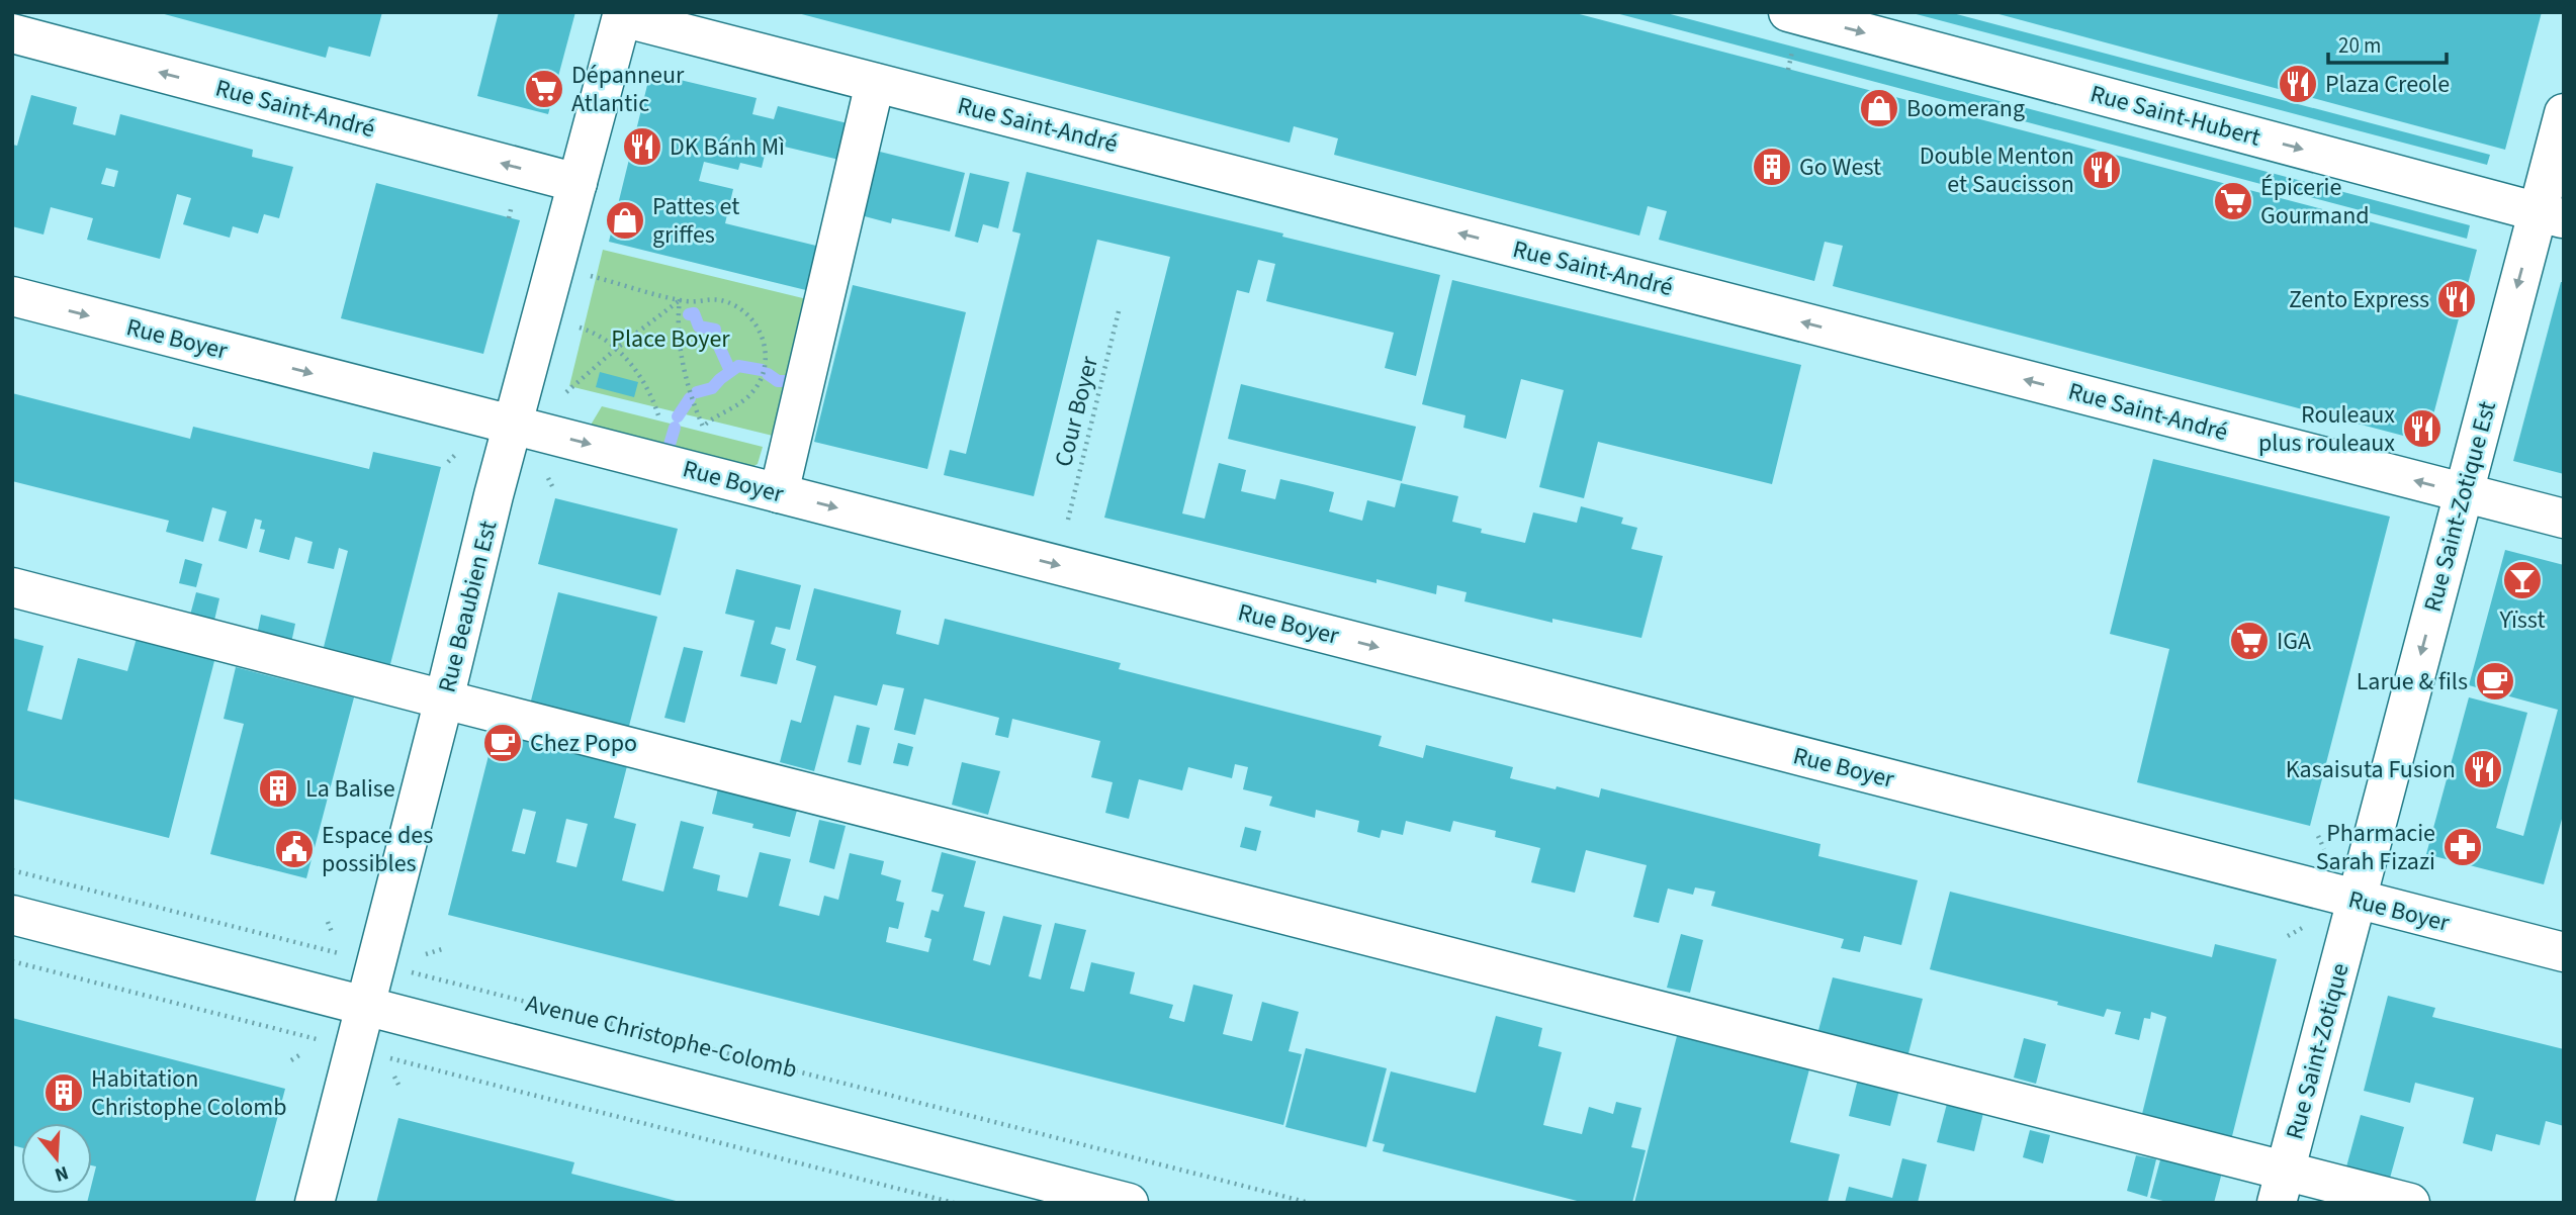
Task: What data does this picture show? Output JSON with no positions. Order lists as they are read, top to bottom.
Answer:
{
  "streets": {
    "street": [
      "Rue Saint-André",
      "Rue Saint-Hubert",
      "Rue Boyer",
      "Rue Saint-Zotique Est",
      "Rue Beaubien Est",
      "Avenue Christophe-Colomb",
      "Rue Saint-Zotique"
    ],
    "path": ["Cour Boyer"]
  },
  "crossings": [
    ["Rue Saint-André", "Rue Saint-Zotique Est"],
    ["Rue Saint-André", "Rue Beaubien Est"],
    ["Rue Saint-Hubert", "Rue Saint-Zotique Est"],
    ["Rue Boyer", "Rue Saint-Zotique Est"],
    ["Rue Boyer", "Rue Beaubien Est"],
    ["Rue Boyer", "Rue Saint-Zotique"],
    ["Rue Saint-Zotique Est", "Rue Saint-Zotique"],
    ["Rue Beaubien Est", "Avenue Christophe-Colomb"]
  ],
  "one_way": ["Rue Saint-André", "Rue Saint-Hubert", "Rue Saint-Zotique Est"],
  "parks": ["Place Boyer"],
  "places": {
    "restaurant": [
      "Plaza Creole",
      "DK Bánh Mì",
      "Double Menton et Saucisson",
      "Zento Express",
      "Rouleaux plus rouleaux",
      "Kasaisuta Fusion"
    ],
    "supermarket": ["Dépanneur Atlantic", "Épicerie Gourmand", "IGA"],
    "shop": ["Boomerang", "Pattes et griffes"],
    "building": ["Go West", "La Balise", "Habitation Christophe Colomb"],
    "bar": ["Yïsst"],
    "cafe": ["Larue & fils", "Chez Popo"],
    "pharmacy": ["Pharmacie Sarah Fizazi"],
    "public building": ["Espace des possibles"]
  },
  "scale_bar": "20 m",
  "north": "bottom"
}
